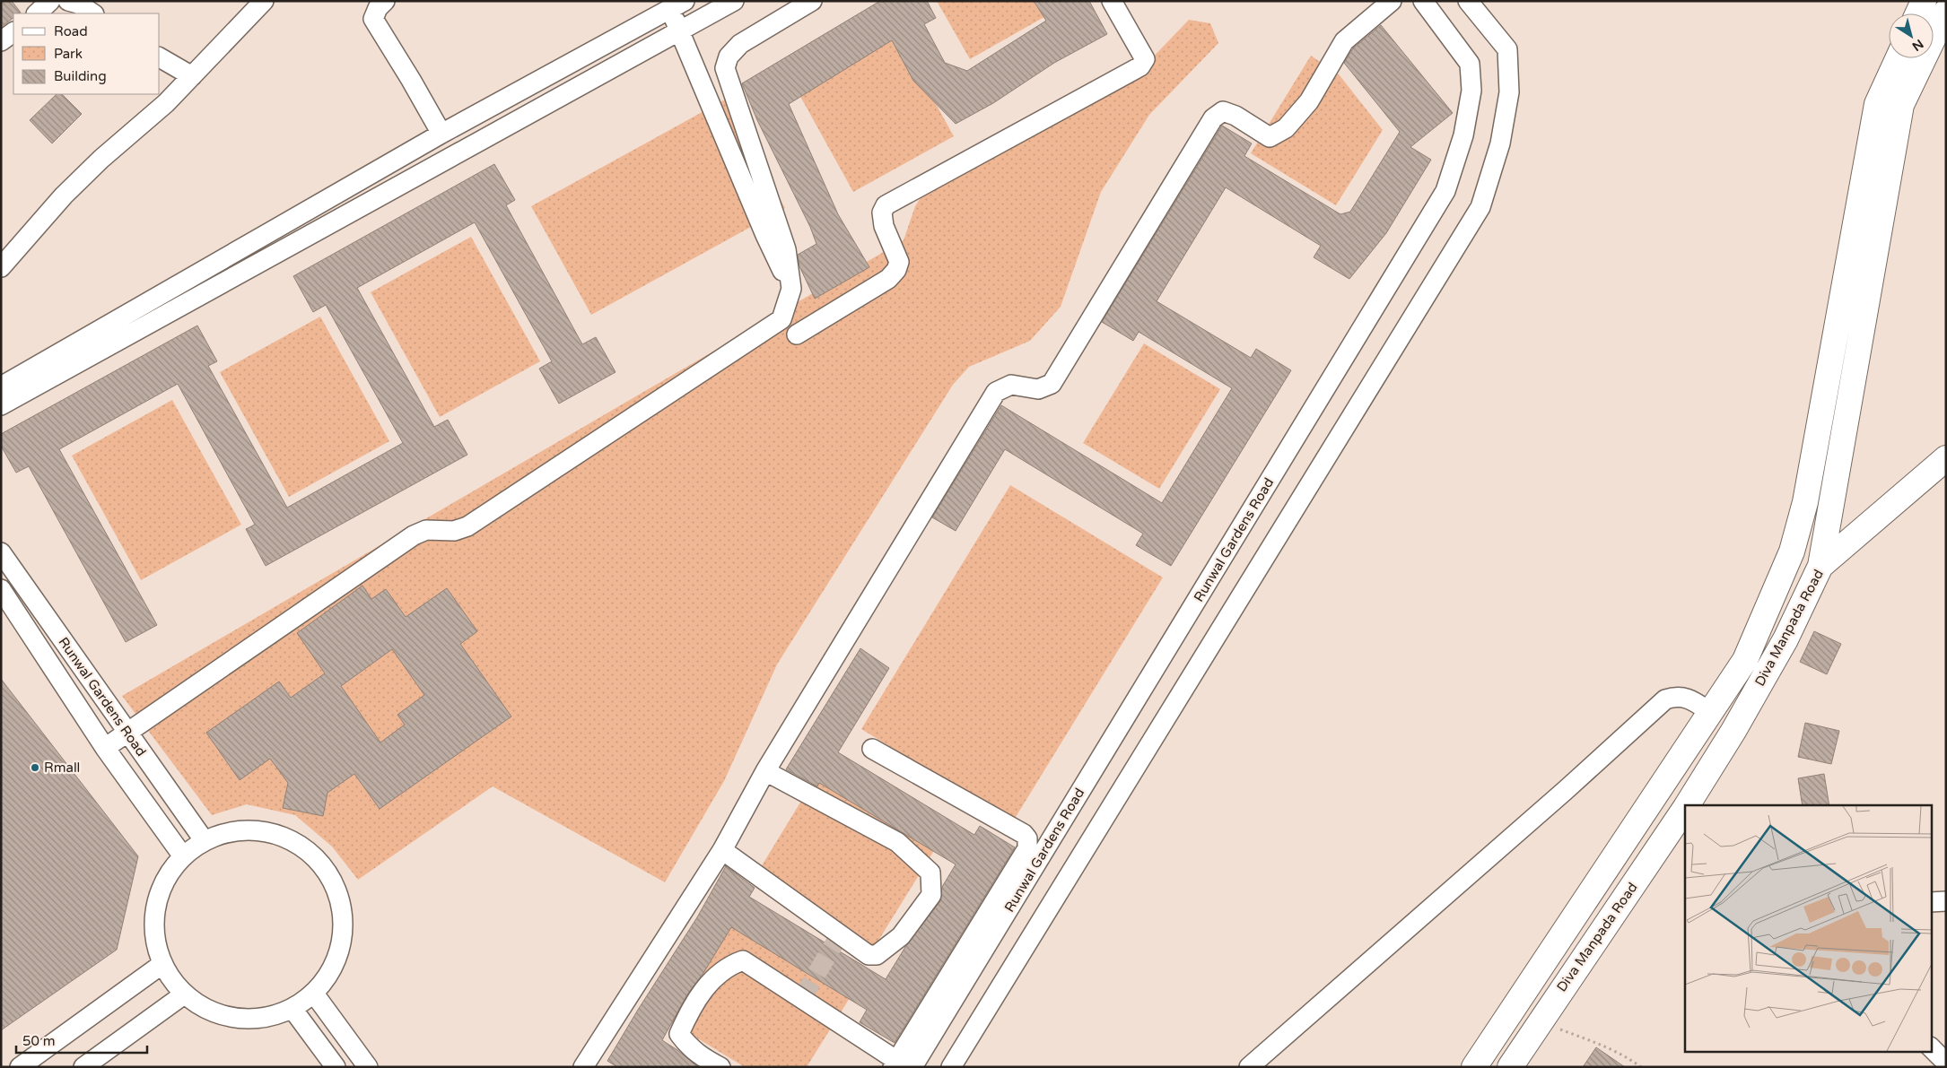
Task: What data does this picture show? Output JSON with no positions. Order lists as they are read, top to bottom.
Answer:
{
  "streets": {
    "street": ["Runwal Gardens Road", "Diva Manpada Road"]
  },
  "places": ["Rmall"],
  "legend": ["Road", "Park", "Building"],
  "scale_bar": "50 m",
  "north": "bottom right"
}
